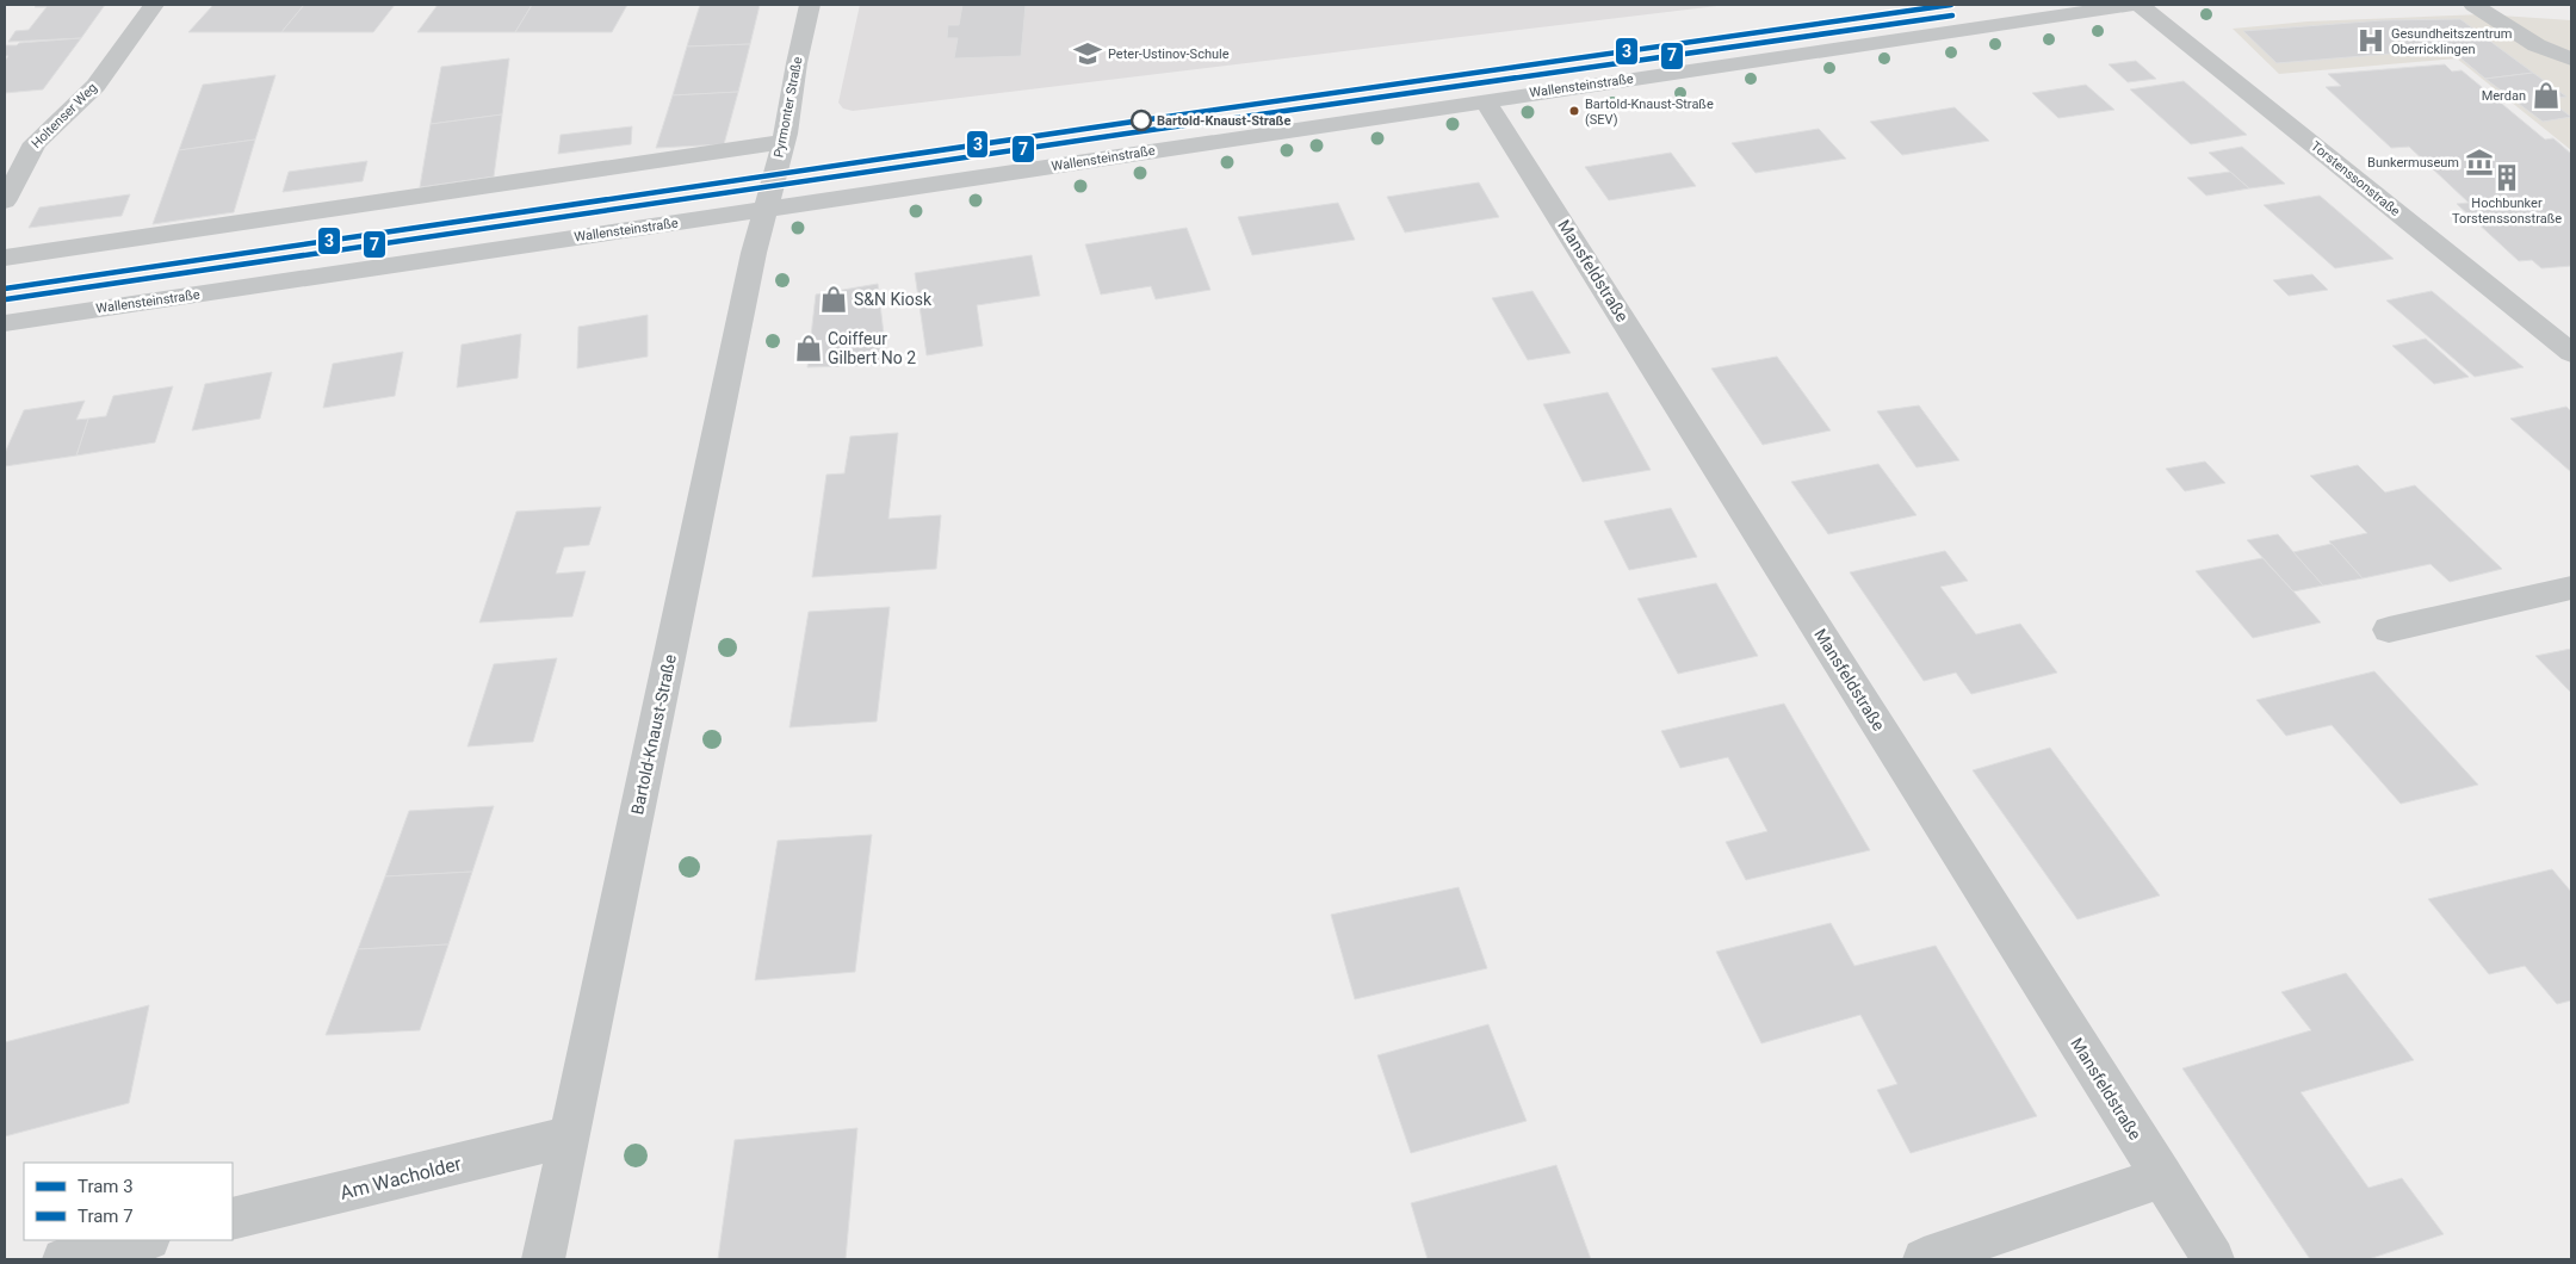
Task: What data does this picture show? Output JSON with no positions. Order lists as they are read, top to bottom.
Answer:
{
  "streets": {
    "street": [
      "Wallensteinstraße",
      "Pyrmonter Straße",
      "Holtenser Weg",
      "Torstenssonstraße",
      "Mansfeldstraße",
      "Bartold-Knaust-Straße",
      "Am Wacholder"
    ]
  },
  "crossings": [
    ["Wallensteinstraße", "Pyrmonter Straße"],
    ["Wallensteinstraße", "Mansfeldstraße"],
    ["Wallensteinstraße", "Bartold-Knaust-Straße"],
    ["Pyrmonter Straße", "Bartold-Knaust-Straße"],
    ["Bartold-Knaust-Straße", "Am Wacholder"]
  ],
  "places": {
    "hospital": ["Gesundheitszentrum Oberricklingen"],
    "school or university": ["Peter-Ustinov-Schule"],
    "shop": ["Merdan", "S&N Kiosk", "Coiffeur Gilbert No 2"],
    "other": ["Bartold-Knaust-Straße (SEV)", "Bartold-Knaust-Straße"],
    "museum": ["Bunkermuseum"],
    "building": ["Hochbunker Torstenssonstraße"]
  },
  "lines": ["tram line 3", "tram line 7"],
  "legend": ["Tram 3", "Tram 7"]
}
